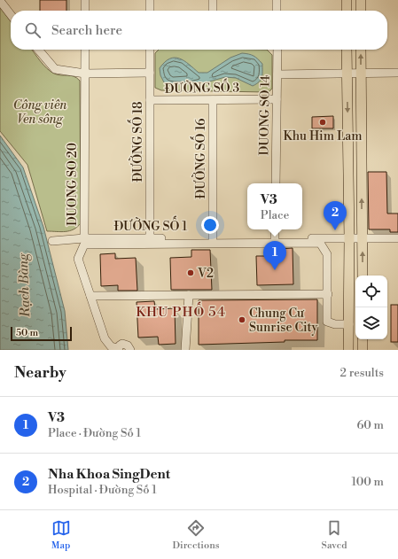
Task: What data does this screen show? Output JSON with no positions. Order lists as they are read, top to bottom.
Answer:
{
  "streets": {
    "street": [
      "ĐƯỜNG SỐ 3",
      "DUONG SO 14",
      "ĐƯỜNG SỐ 18",
      "ĐƯỜNG SỐ 16",
      "DUONG SO 20",
      "ĐƯỜNG SỐ 1"
    ]
  },
  "crossings": [
    ["ĐƯỜNG SỐ 3", "DUONG SO 14"],
    ["ĐƯỜNG SỐ 3", "ĐƯỜNG SỐ 18"],
    ["ĐƯỜNG SỐ 3", "ĐƯỜNG SỐ 16"],
    ["ĐƯỜNG SỐ 3", "DUONG SO 20"],
    ["ĐƯỜNG SỐ 18", "ĐƯỜNG SỐ 1"],
    ["ĐƯỜNG SỐ 16", "ĐƯỜNG SỐ 1"],
    ["DUONG SO 20", "ĐƯỜNG SỐ 1"]
  ],
  "districts": ["KHU PHỐ 54"],
  "water": ["Rạch Bàng"],
  "parks": ["Công viên Ven sông"],
  "places": ["Khu Him Lam", "V2", "Chung Cư Sunrise City"],
  "scale_bar": "50 m",
  "page": {
    "search": "Search here",
    "popup": ["V3", "Place"],
    "pins": ["2", "1"],
    "scale": "50 m",
    "heading": ["Nearby", "2 results"],
    "list": [
      {
        "mark": "1",
        "name": "V3",
        "note": "Place · Đường Số 1",
        "value": "60 m"
      },
      {
        "mark": "2",
        "name": "Nha Khoa SingDent",
        "note": "Hospital · Đường Số 1",
        "value": "100 m"
      }
    ],
    "nav": ["Map", "Directions", "Saved"]
  }
}
